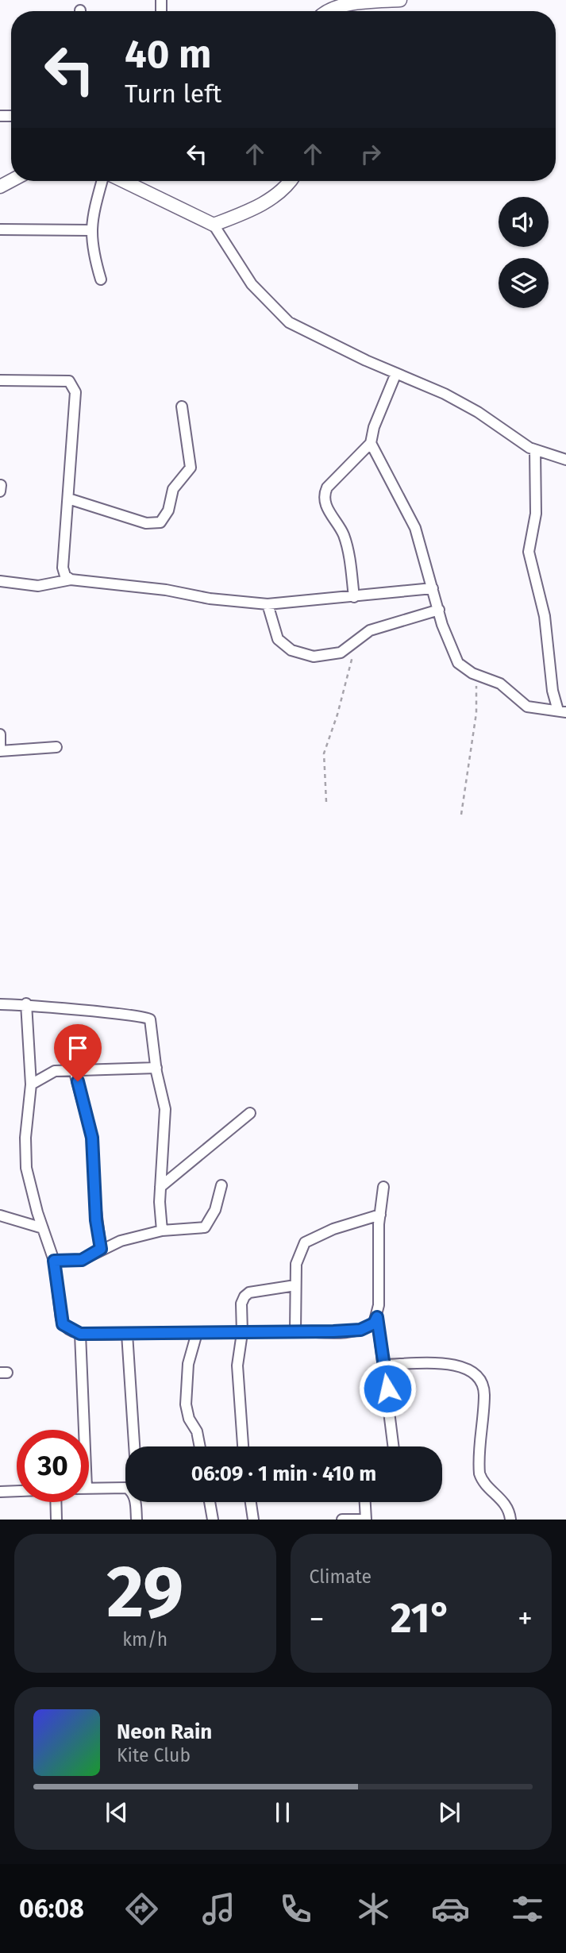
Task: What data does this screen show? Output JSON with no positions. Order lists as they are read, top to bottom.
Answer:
{
  "page": {
    "turn": ["40 m", "Turn left"],
    "limit": "30",
    "trip": "06:09 · 1 min · 410 m",
    "tile": [
      ["29", "km/h"],
      "Climate"
    ],
    "heat": ["−", "21°", "+"],
    "song": ["Neon Rain", "Kite Club"],
    "tabs": "06:08"
  }
}
